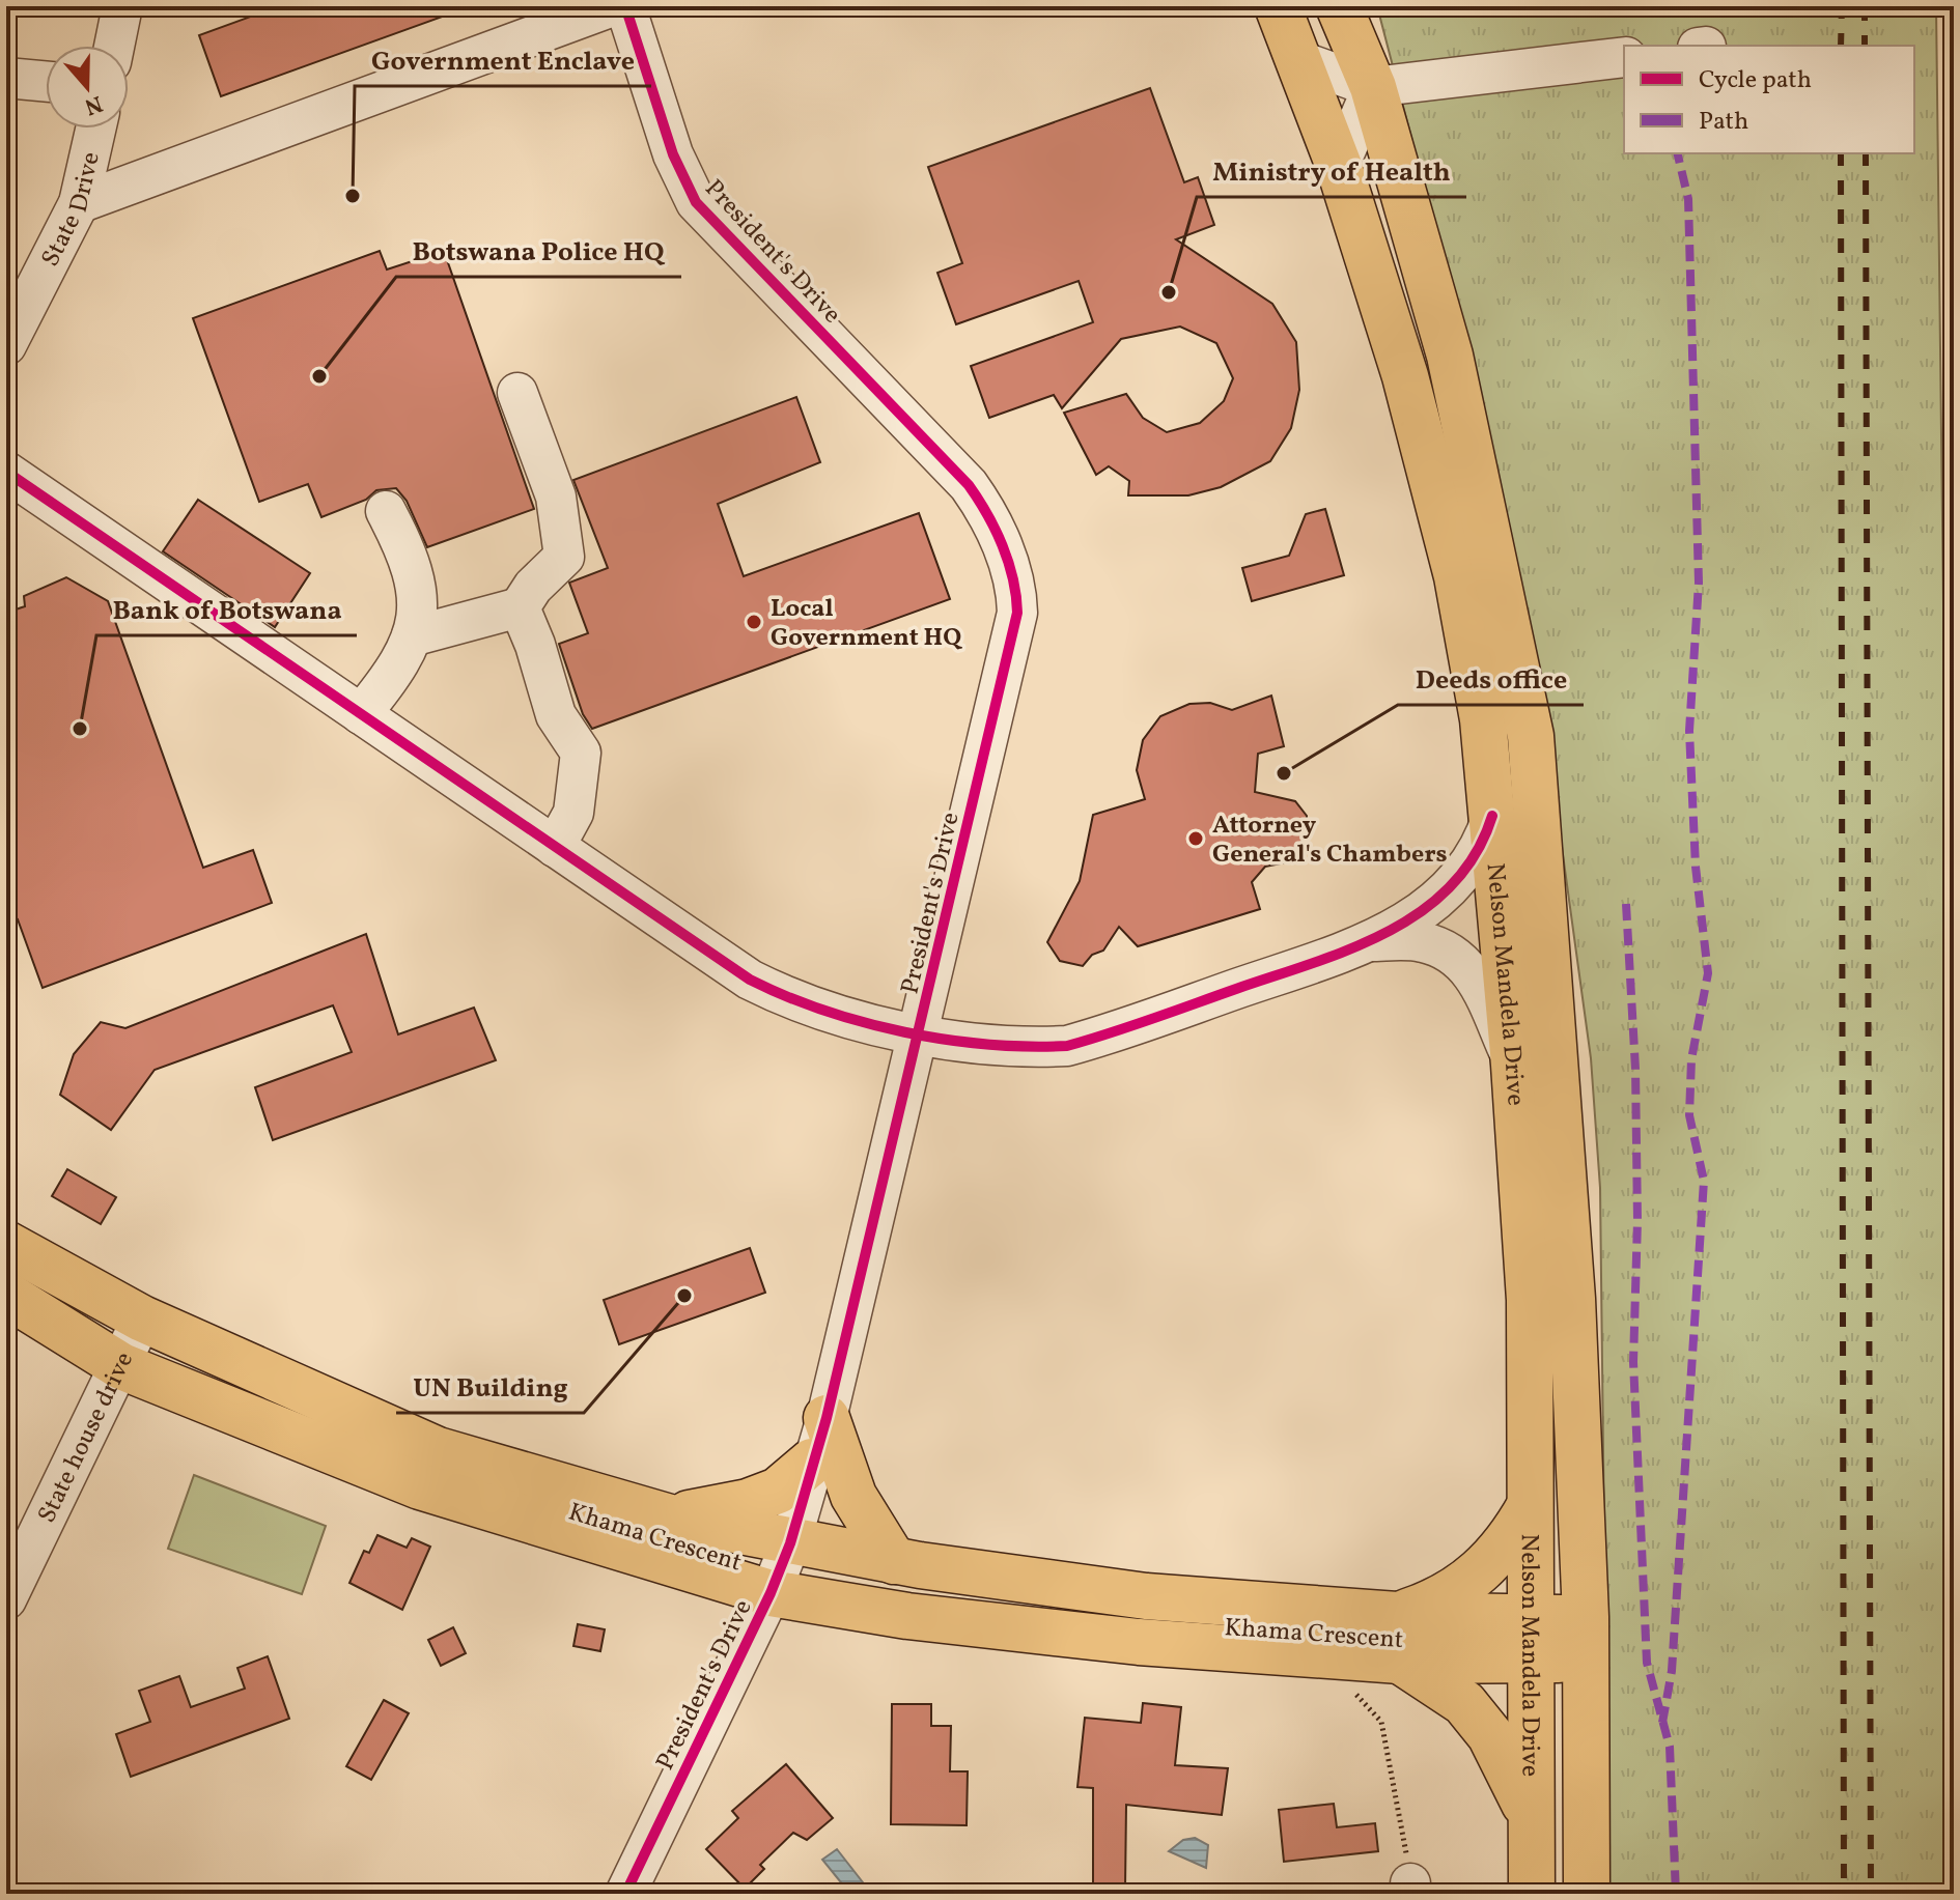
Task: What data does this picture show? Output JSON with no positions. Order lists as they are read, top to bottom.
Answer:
{
  "streets": {
    "main road": ["Nelson Mandela Drive", "Khama Crescent"],
    "street": ["State Drive", "President's Drive", "State house drive"]
  },
  "crossings": [
    ["President's Drive", "Khama Crescent"],
    ["Nelson Mandela Drive", "Khama Crescent"],
    ["State house drive", "Khama Crescent"]
  ],
  "places": [
    "Government Enclave",
    "Ministry of Health",
    "Botswana Police HQ",
    "Local Government HQ",
    "Bank of Botswana",
    "Deeds office",
    "Attorney General's Chambers",
    "UN Building"
  ],
  "legend": ["Cycle path", "Path"],
  "north": "bottom"
}
